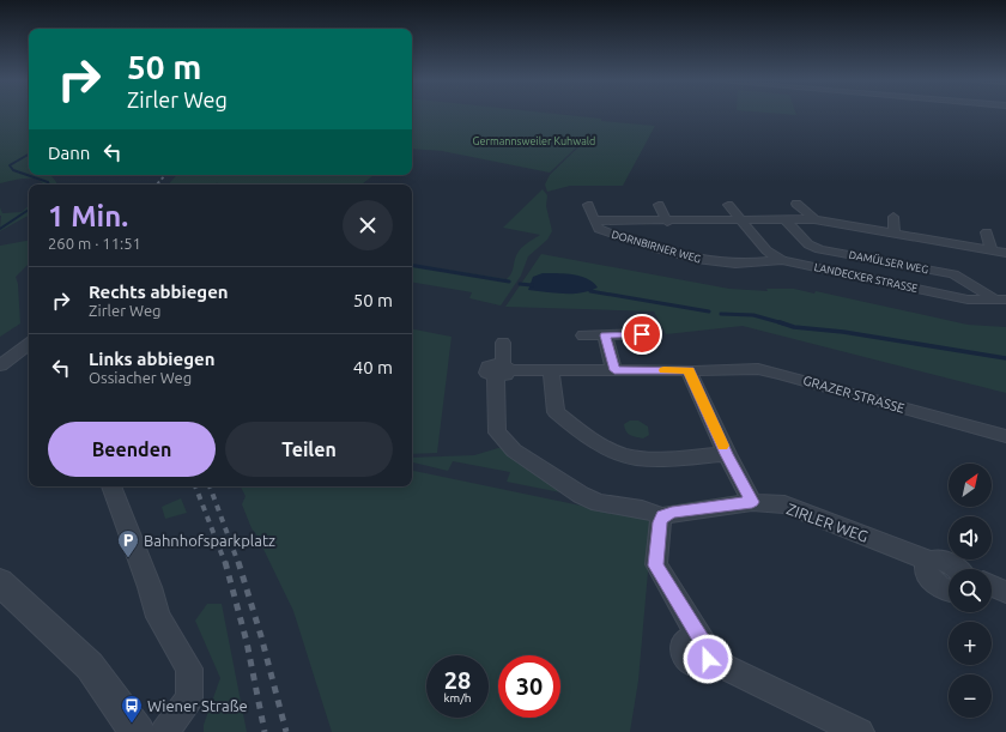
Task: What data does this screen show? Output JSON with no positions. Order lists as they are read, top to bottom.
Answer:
{
  "streets": {
    "street": [
      "DORNBIRNER WEG",
      "DAMÜLSER WEG",
      "LANDECKER STRASSE",
      "GRAZER STRASSE",
      "ZIRLER WEG"
    ]
  },
  "crossings": [
    ["DORNBIRNER WEG", "DAMÜLSER WEG"],
    ["DORNBIRNER WEG", "LANDECKER STRASSE"],
    ["DAMÜLSER WEG", "LANDECKER STRASSE"]
  ],
  "parks": ["Germannsweiler Kuhwald"],
  "places": {
    "parking": ["Bahnhofsparkplatz"],
    "bus stop": ["Wiener Straße"]
  },
  "north": "top right",
  "page": {
    "turn": ["50 m", "Zirler Weg"],
    "then": "Dann",
    "heading": ["1 Min.", "260 m · 11:51"],
    "list": [
      {
        "name": "Rechts abbiegen",
        "note": "Zirler Weg",
        "value": "50 m"
      },
      {
        "name": "Links abbiegen",
        "note": "Ossiacher Weg",
        "value": "40 m"
      }
    ],
    "buttons": ["Beenden", "Teilen"],
    "map_buttons": ["+", "−"],
    "speed": "28 km/h",
    "limit": "30"
  }
}
